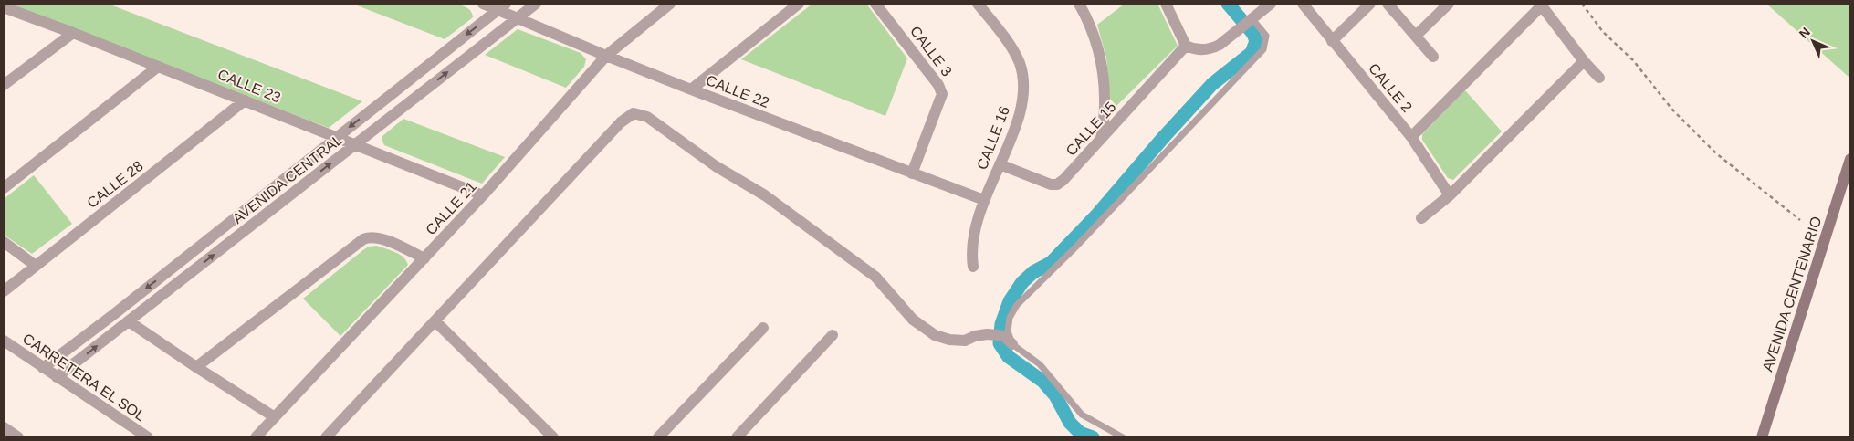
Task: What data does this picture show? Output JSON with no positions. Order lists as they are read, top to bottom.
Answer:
{
  "streets": {
    "main road": ["AVENIDA CENTENARIO"],
    "street": [
      "CALLE 3",
      "CALLE 23",
      "CALLE 2",
      "CALLE 22",
      "CALLE 15",
      "CALLE 16",
      "AVENIDA CENTRAL",
      "CALLE 28",
      "CALLE 21",
      "CARRETERA EL SOL"
    ]
  },
  "crossings": [
    ["CALLE 3", "CALLE 22"],
    ["CALLE 23", "AVENIDA CENTRAL"],
    ["CALLE 23", "CALLE 28"],
    ["CALLE 23", "CALLE 21"],
    ["CALLE 22", "CALLE 16"],
    ["CALLE 22", "AVENIDA CENTRAL"],
    ["CALLE 22", "CALLE 21"],
    ["CALLE 15", "CALLE 16"],
    ["AVENIDA CENTRAL", "CARRETERA EL SOL"]
  ],
  "north": "top left"
}
